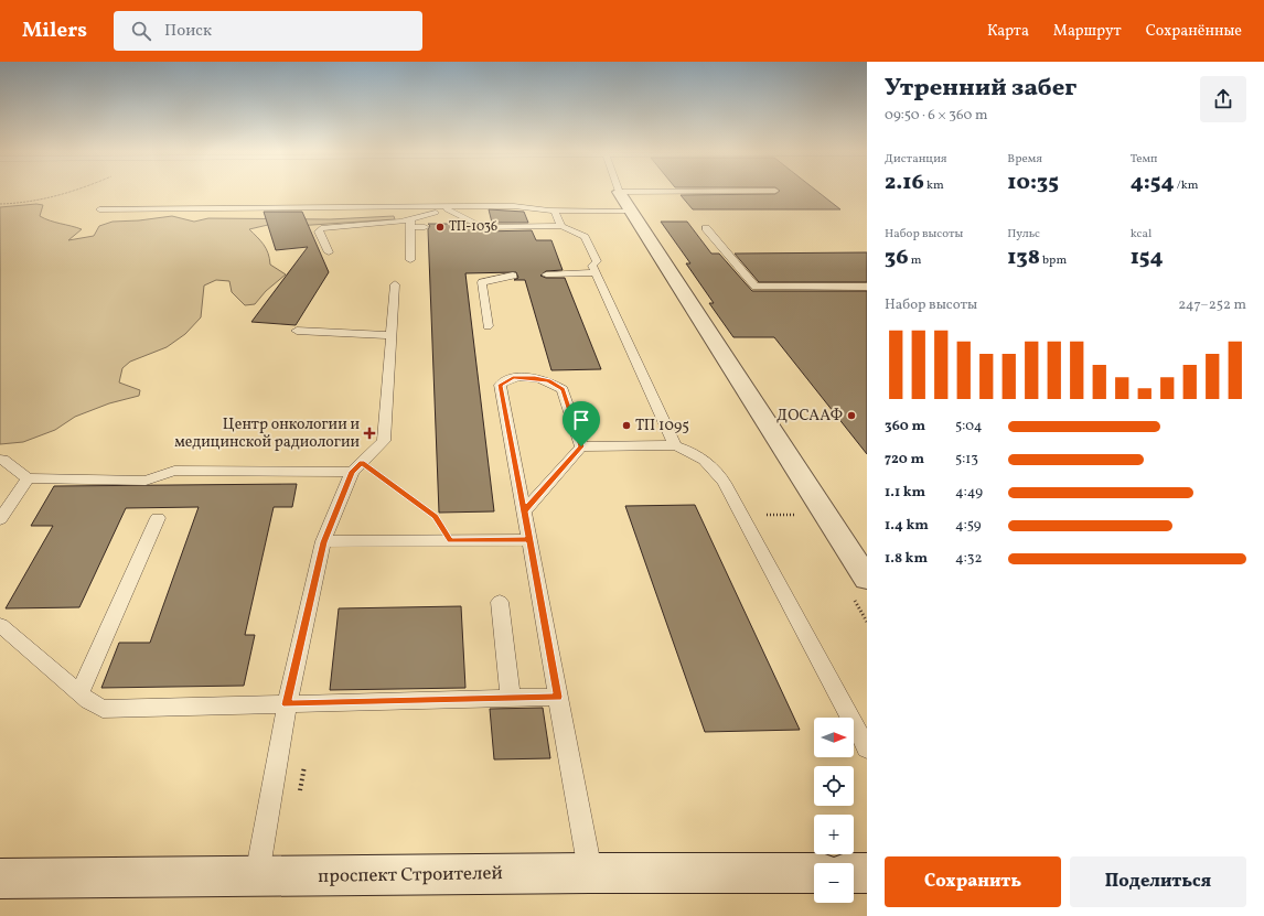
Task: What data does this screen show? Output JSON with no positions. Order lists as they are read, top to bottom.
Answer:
{
  "streets": {
    "street": ["проспект Строителей"]
  },
  "places": {
    "other": ["ТП-1036", "ДОСААФ", "ТП 1095"],
    "health": ["Центр онкологии и медицинской радиологии"]
  },
  "north": "right",
  "page": {
    "header": "Milers",
    "search": "Поиск",
    "nav": ["Карта", "Маршрут", "Сохранённые"],
    "heading": ["Утренний забег", "09:50 · 6 × 360 m"],
    "stats": [
      ["Дистанция", "2.16 km"],
      ["Время", "10:35"],
      ["Темп", "4:54 /km"],
      ["Набор высоты", "36 m"],
      ["Пульс", "138 bpm"],
      ["kcal", "154"]
    ],
    "chart": ["Набор высоты", "247–252 m"],
    "list": [
      {
        "name": "360 m",
        "note": "5:04"
      },
      {
        "name": "720 m",
        "note": "5:13"
      },
      {
        "name": "1.1 km",
        "note": "4:49"
      },
      {
        "name": "1.4 km",
        "note": "4:59"
      },
      {
        "name": "1.8 km",
        "note": "4:32"
      }
    ],
    "map_buttons": ["+", "−"],
    "buttons": ["Сохранить", "Поделиться"]
  }
}
